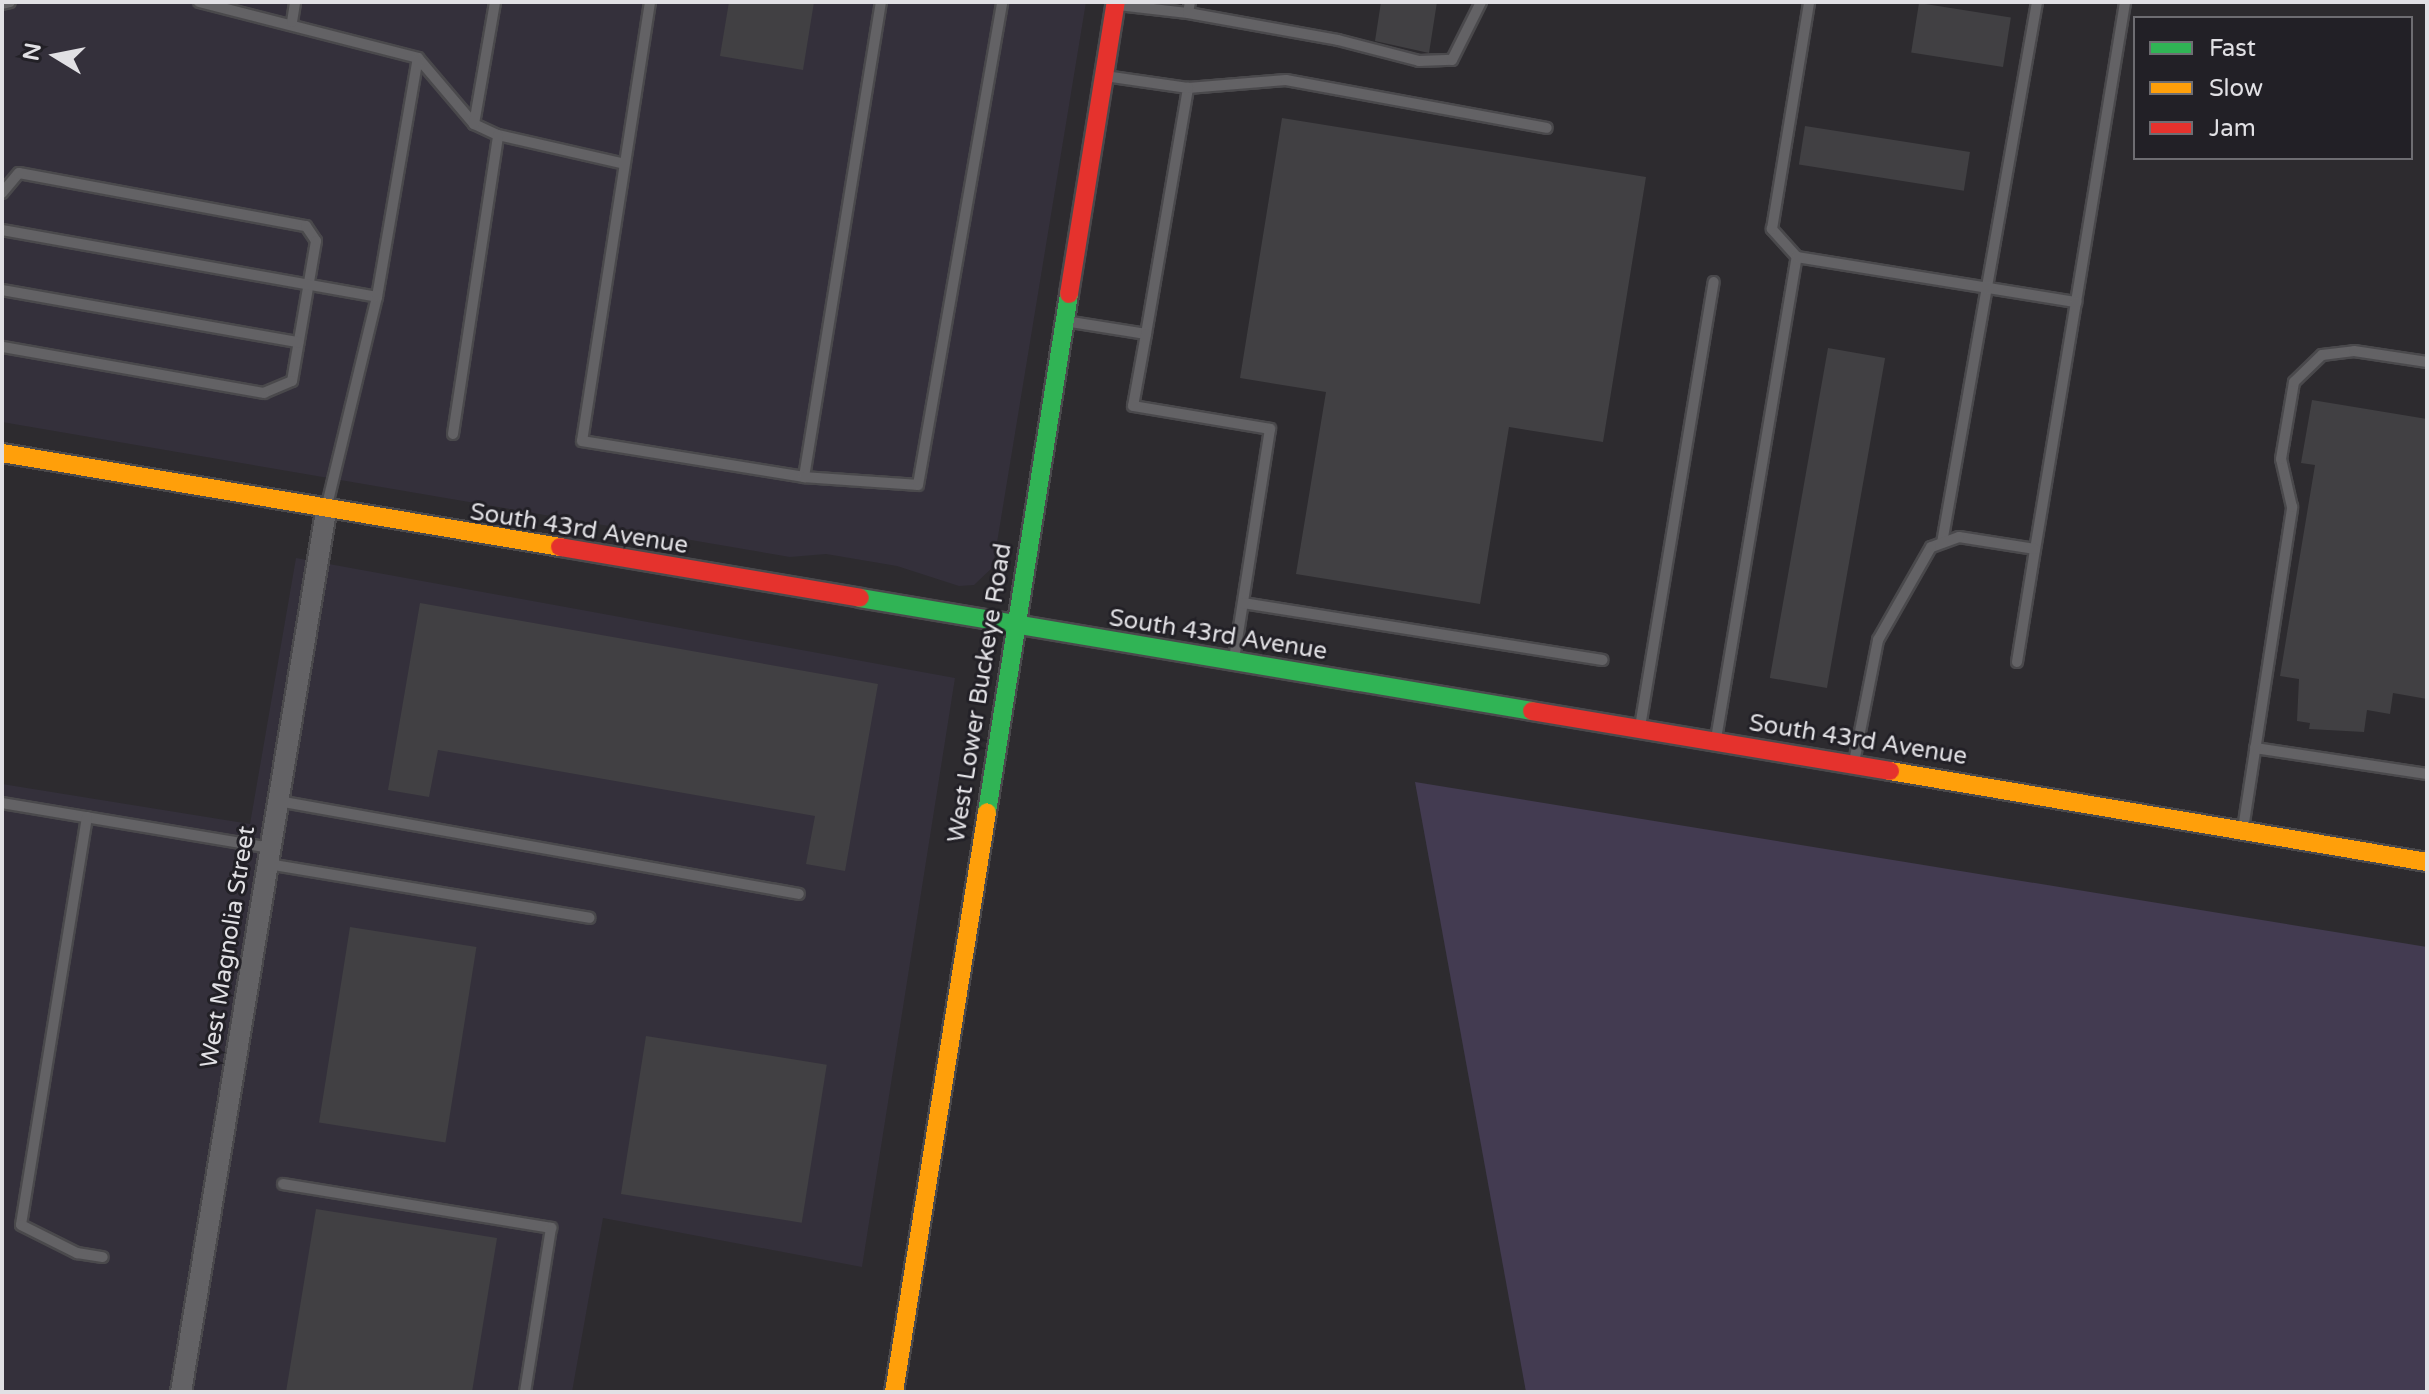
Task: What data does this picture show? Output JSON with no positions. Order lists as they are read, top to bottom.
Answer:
{
  "streets": {
    "main road": ["South 43rd Avenue", "West Lower Buckeye Road"],
    "street": ["West Magnolia Street"]
  },
  "crossings": [
    ["South 43rd Avenue", "West Lower Buckeye Road"],
    ["South 43rd Avenue", "West Magnolia Street"]
  ],
  "legend": ["Fast", "Slow", "Jam"],
  "north": "left"
}
